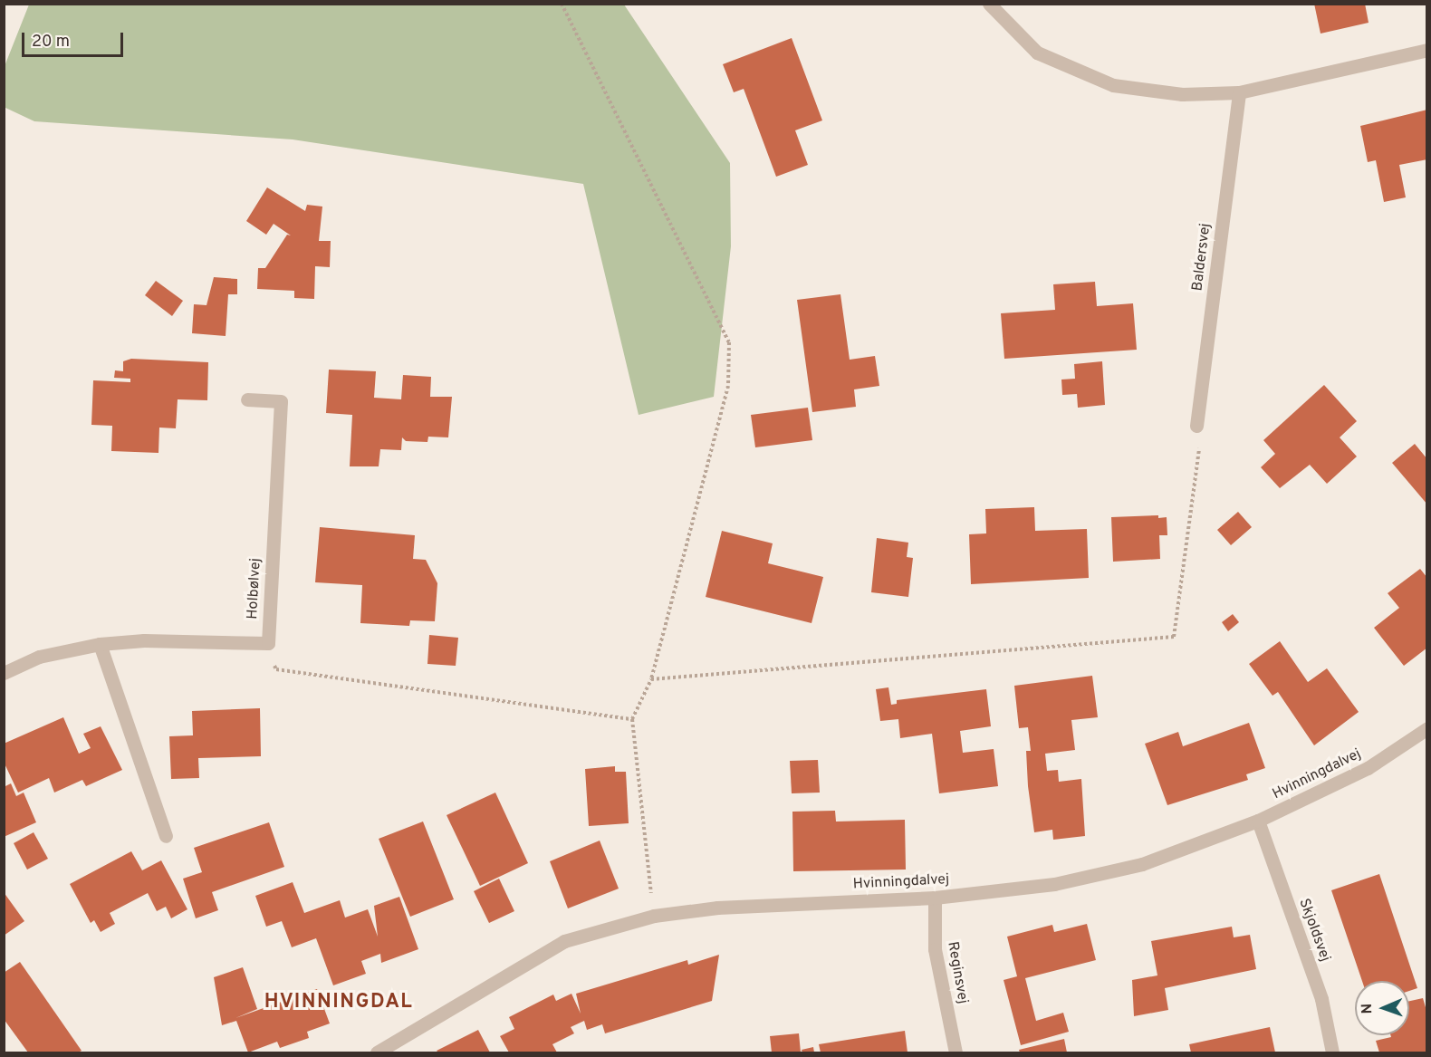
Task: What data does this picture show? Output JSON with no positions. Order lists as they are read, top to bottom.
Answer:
{
  "streets": {
    "street": [
      "Baldersvej",
      "Holbølvej",
      "Hvinningdalvej",
      "Skjoldsvej",
      "Reginsvej"
    ]
  },
  "crossings": [
    ["Hvinningdalvej", "Skjoldsvej"],
    ["Hvinningdalvej", "Reginsvej"]
  ],
  "districts": ["HVINNINGDAL"],
  "scale_bar": "20 m",
  "north": "left"
}
